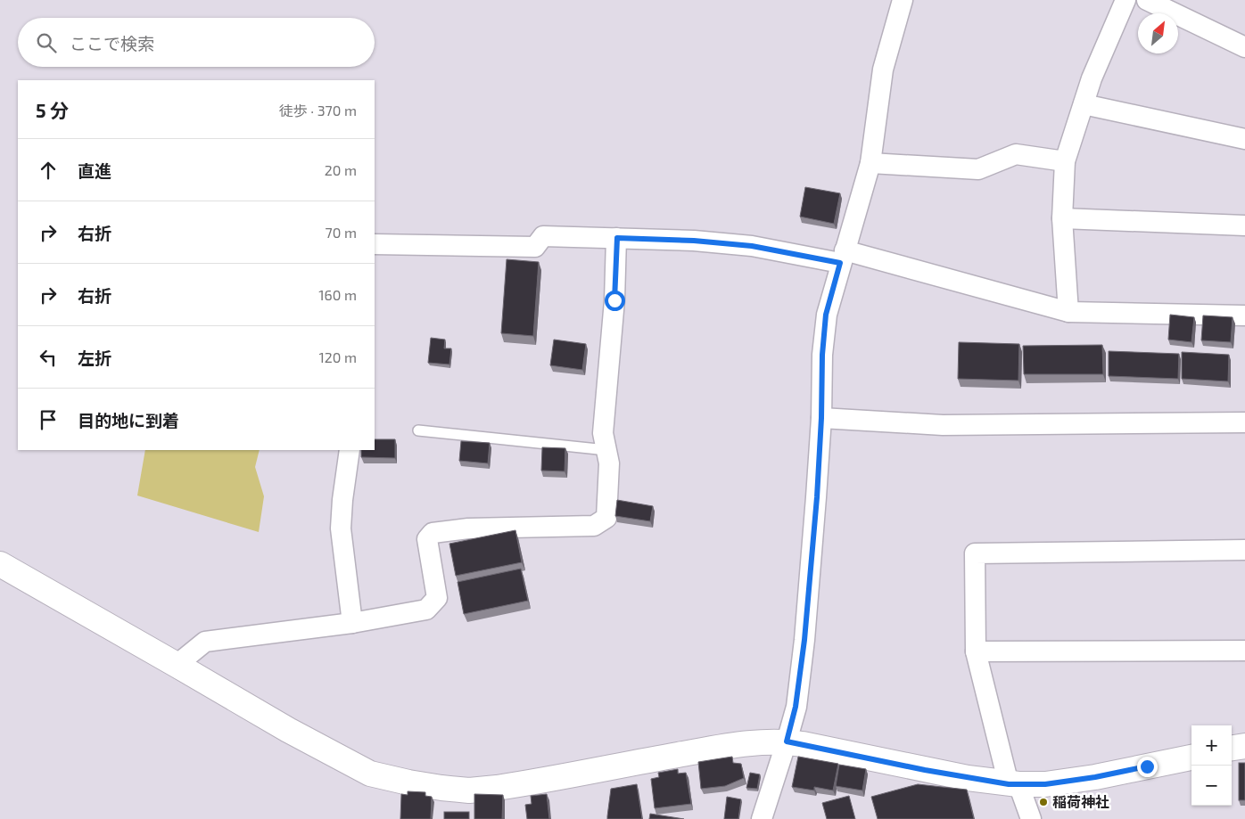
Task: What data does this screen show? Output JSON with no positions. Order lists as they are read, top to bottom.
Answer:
{
  "places": ["稲荷神社"],
  "north": "top right",
  "page": {
    "search": "ここで検索",
    "heading": ["5 分", "徒歩 · 370 m"],
    "list": [
      ["直進", "20 m"],
      ["右折", "70 m"],
      ["右折", "160 m"],
      ["左折", "120 m"],
      "目的地に到着"
    ],
    "map_buttons": ["+", "−"]
  }
}
